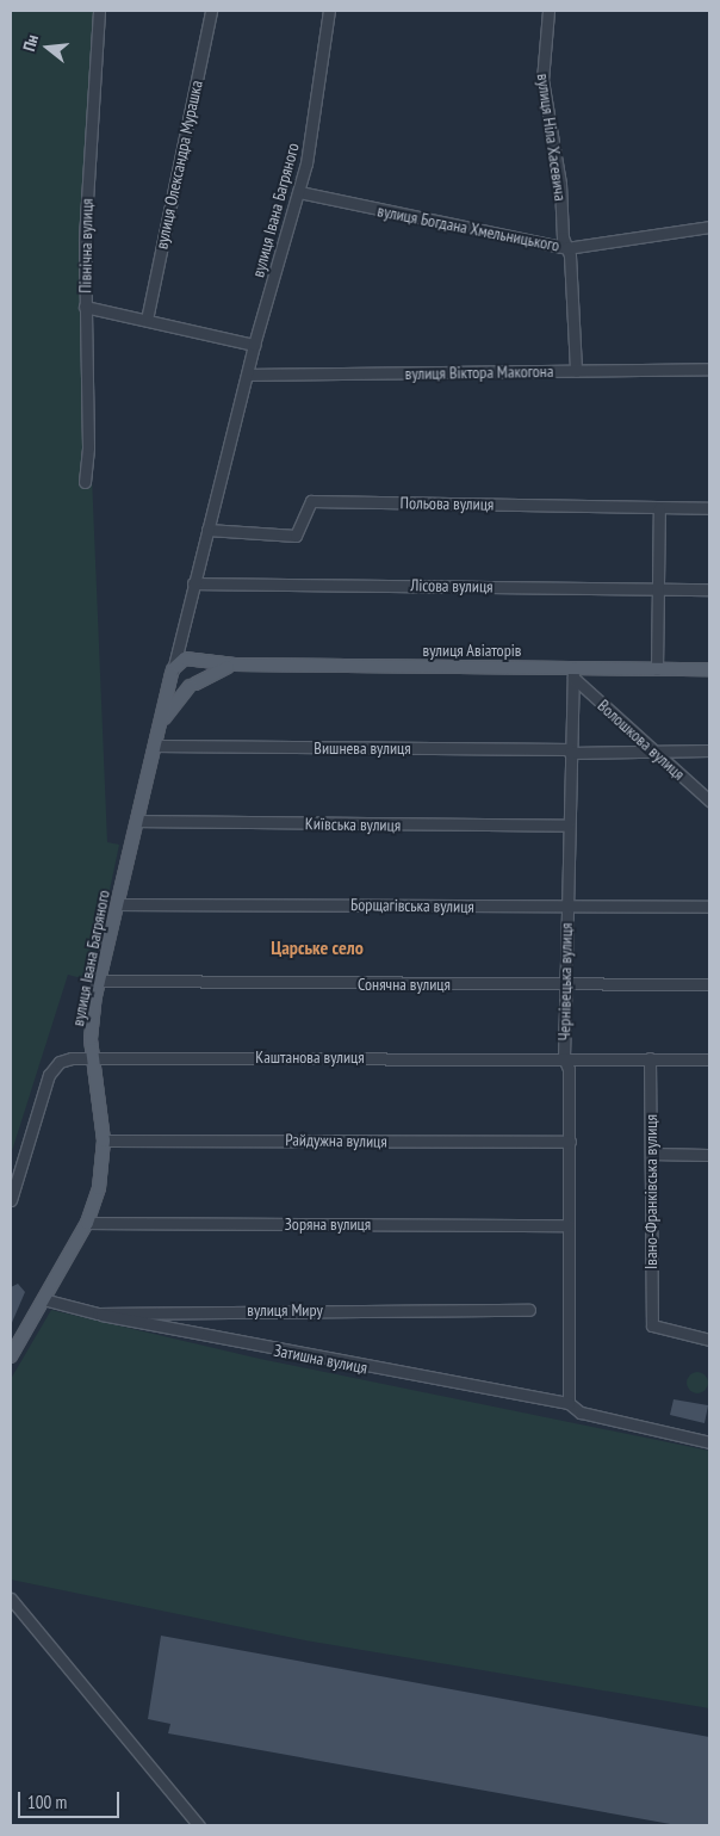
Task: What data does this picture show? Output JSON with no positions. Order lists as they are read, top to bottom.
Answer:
{
  "streets": {
    "main road": ["вулиця Івана Багряного", "вулиця Авіаторів"],
    "street": [
      "вулиця Ніла Хасевича",
      "вулиця Олександра Мурашка",
      "вулиця Богдана Хмельницького",
      "Північна вулиця",
      "вулиця Віктора Макогона",
      "Польова вулиця",
      "Лісова вулиця",
      "Волошкова вулиця",
      "Вишнева вулиця",
      "Київська вулиця",
      "Борщагівська вулиця",
      "Чернівецька вулиця",
      "Сонячна вулиця",
      "Каштанова вулиця",
      "Райдужна вулиця",
      "Івано-Франківська вулиця",
      "Зоряна вулиця",
      "вулиця Миру",
      "Затишна вулиця"
    ]
  },
  "crossings": [
    ["вулиця Ніла Хасевича", "вулиця Богдана Хмельницького"],
    ["вулиця Ніла Хасевича", "вулиця Віктора Макогона"],
    ["вулиця Івана Багряного", "вулиця Богдана Хмельницького"],
    ["вулиця Івана Багряного", "вулиця Віктора Макогона"],
    ["вулиця Івана Багряного", "Польова вулиця"],
    ["вулиця Івана Багряного", "Лісова вулиця"],
    ["вулиця Івана Багряного", "вулиця Авіаторів"],
    ["вулиця Івана Багряного", "Вишнева вулиця"],
    ["вулиця Івана Багряного", "Київська вулиця"],
    ["вулиця Івана Багряного", "Борщагівська вулиця"],
    ["вулиця Івана Багряного", "Сонячна вулиця"],
    ["вулиця Івана Багряного", "Каштанова вулиця"],
    ["вулиця Івана Багряного", "Райдужна вулиця"],
    ["вулиця Івана Багряного", "Зоряна вулиця"],
    ["вулиця Івана Багряного", "вулиця Миру"],
    ["вулиця Авіаторів", "Волошкова вулиця"],
    ["вулиця Авіаторів", "Чернівецька вулиця"],
    ["Волошкова вулиця", "Вишнева вулиця"],
    ["Волошкова вулиця", "Чернівецька вулиця"],
    ["Вишнева вулиця", "Чернівецька вулиця"],
    ["Київська вулиця", "Чернівецька вулиця"],
    ["Борщагівська вулиця", "Чернівецька вулиця"],
    ["Чернівецька вулиця", "Сонячна вулиця"],
    ["Чернівецька вулиця", "Каштанова вулиця"],
    ["Чернівецька вулиця", "Райдужна вулиця"],
    ["Чернівецька вулиця", "Зоряна вулиця"],
    ["Чернівецька вулиця", "Затишна вулиця"],
    ["Каштанова вулиця", "Івано-Франківська вулиця"],
    ["вулиця Миру", "Затишна вулиця"]
  ],
  "districts": ["Царське село"],
  "scale_bar": "100 m",
  "north": "left"
}
